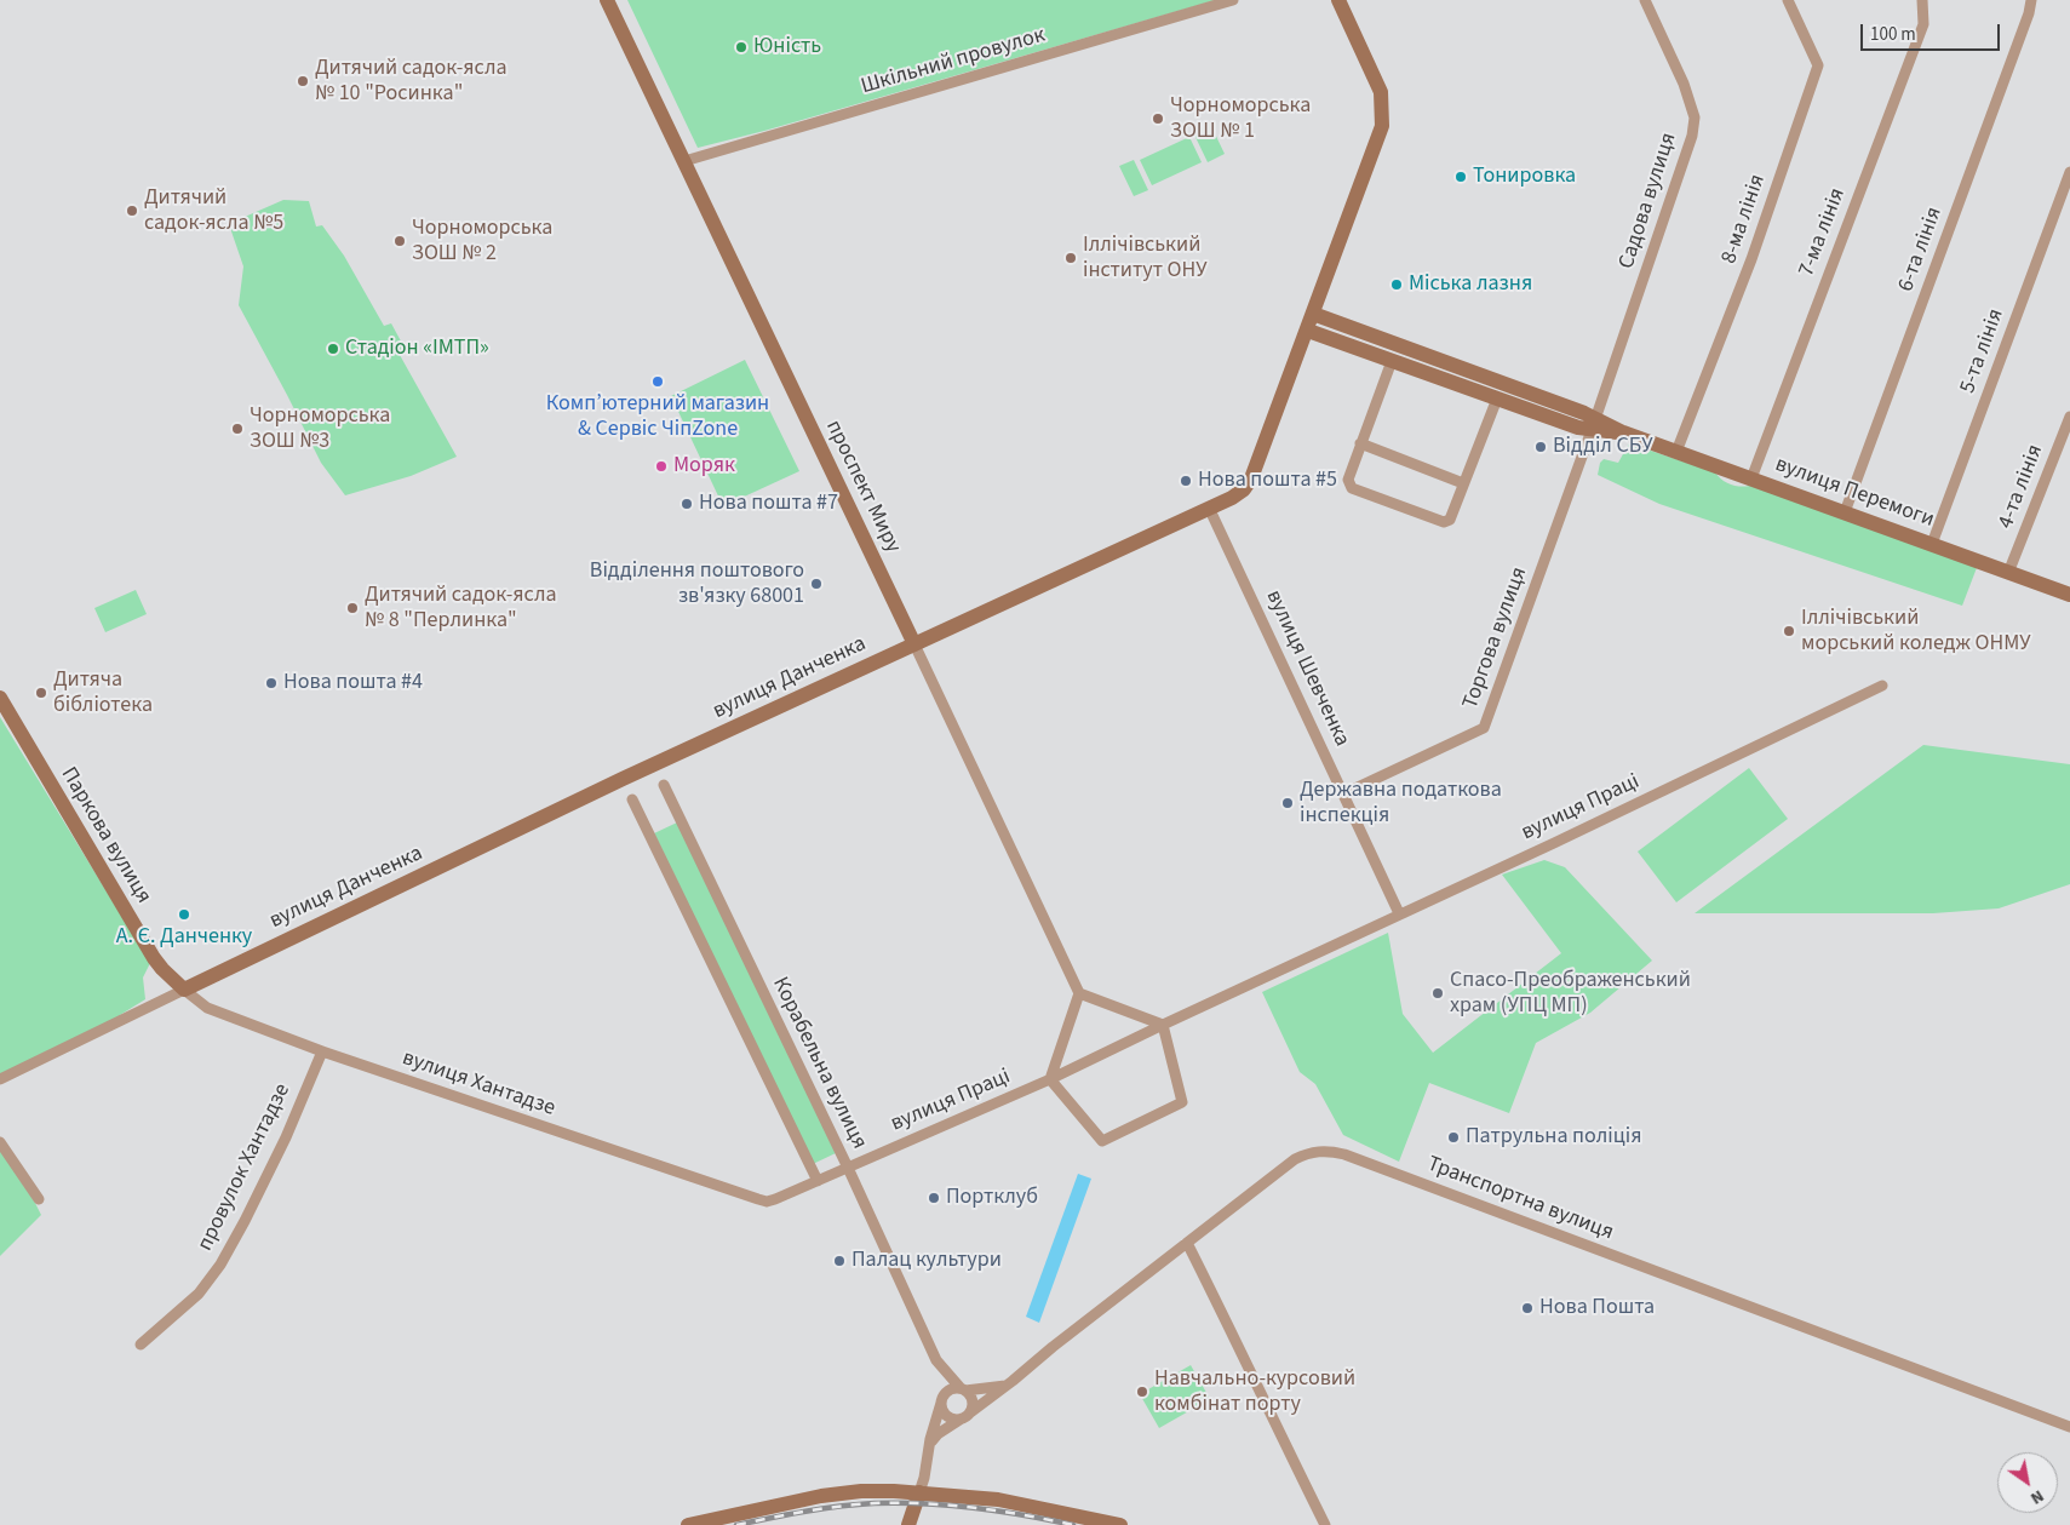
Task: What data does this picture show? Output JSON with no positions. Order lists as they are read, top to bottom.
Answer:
{
  "streets": {
    "main road": [
      "проспект Миру",
      "вулиця Перемоги",
      "вулиця Данченка",
      "Паркова вулиця"
    ],
    "street": [
      "Шкільний провулок",
      "Садова вулиця",
      "8-ма лінія",
      "7-ма лінія",
      "6-та лінія",
      "5-та лінія",
      "4-та лінія",
      "Торгова вулиця",
      "вулиця Шевченка",
      "вулиця Праці",
      "Корабельна вулиця",
      "вулиця Хантадзе",
      "провулок Хантадзе",
      "Транспортна вулиця"
    ]
  },
  "crossings": [
    ["Шкільний провулок", "проспект Миру"],
    ["Садова вулиця", "вулиця Перемоги"],
    ["Садова вулиця", "Торгова вулиця"],
    ["8-ма лінія", "вулиця Перемоги"],
    ["7-ма лінія", "вулиця Перемоги"],
    ["6-та лінія", "вулиця Перемоги"],
    ["5-та лінія", "вулиця Перемоги"],
    ["проспект Миру", "вулиця Данченка"],
    ["4-та лінія", "вулиця Перемоги"],
    ["вулиця Перемоги", "Торгова вулиця"],
    ["вулиця Перемоги", "вулиця Данченка"],
    ["Торгова вулиця", "вулиця Шевченка"],
    ["вулиця Шевченка", "вулиця Данченка"],
    ["вулиця Шевченка", "вулиця Праці"],
    ["вулиця Данченка", "Паркова вулиця"],
    ["вулиця Данченка", "вулиця Хантадзе"],
    ["вулиця Праці", "Корабельна вулиця"],
    ["вулиця Праці", "вулиця Хантадзе"],
    ["Паркова вулиця", "вулиця Хантадзе"],
    ["вулиця Хантадзе", "провулок Хантадзе"]
  ],
  "places": [
    "Юність",
    "Дитячий садок-ясла № 10 \"Росинка\"",
    "Чорноморська ЗОШ № 1",
    "Тонировка",
    "Дитячий садок-ясла №5",
    "Чорноморська ЗОШ № 2",
    "Іллічівський інститут ОНУ",
    "Міська лазня",
    "Стадіон «ІМТП»",
    "Комп’ютерний магазин & Сервіс ЧіпZone",
    "Чорноморська ЗОШ №3",
    "Відділ СБУ",
    "Моряк",
    "Нова пошта #5",
    "Нова пошта #7",
    "Відділення поштового зв'язку 68001",
    "Дитячий садок-ясла № 8 \"Перлинка\"",
    "Іллічівський морський коледж ОНМУ",
    "Нова пошта #4",
    "Дитяча бібліотека",
    "Державна податкова інспекція",
    "А. Є. Данченку",
    "Спасо-Преображенський храм (УПЦ МП)",
    "Патрульна поліція",
    "Портклуб",
    "Палац культури",
    "Нова Пошта",
    "Навчально-курсовий комбінат порту"
  ],
  "scale_bar": "100 m",
  "north": "bottom right"
}
